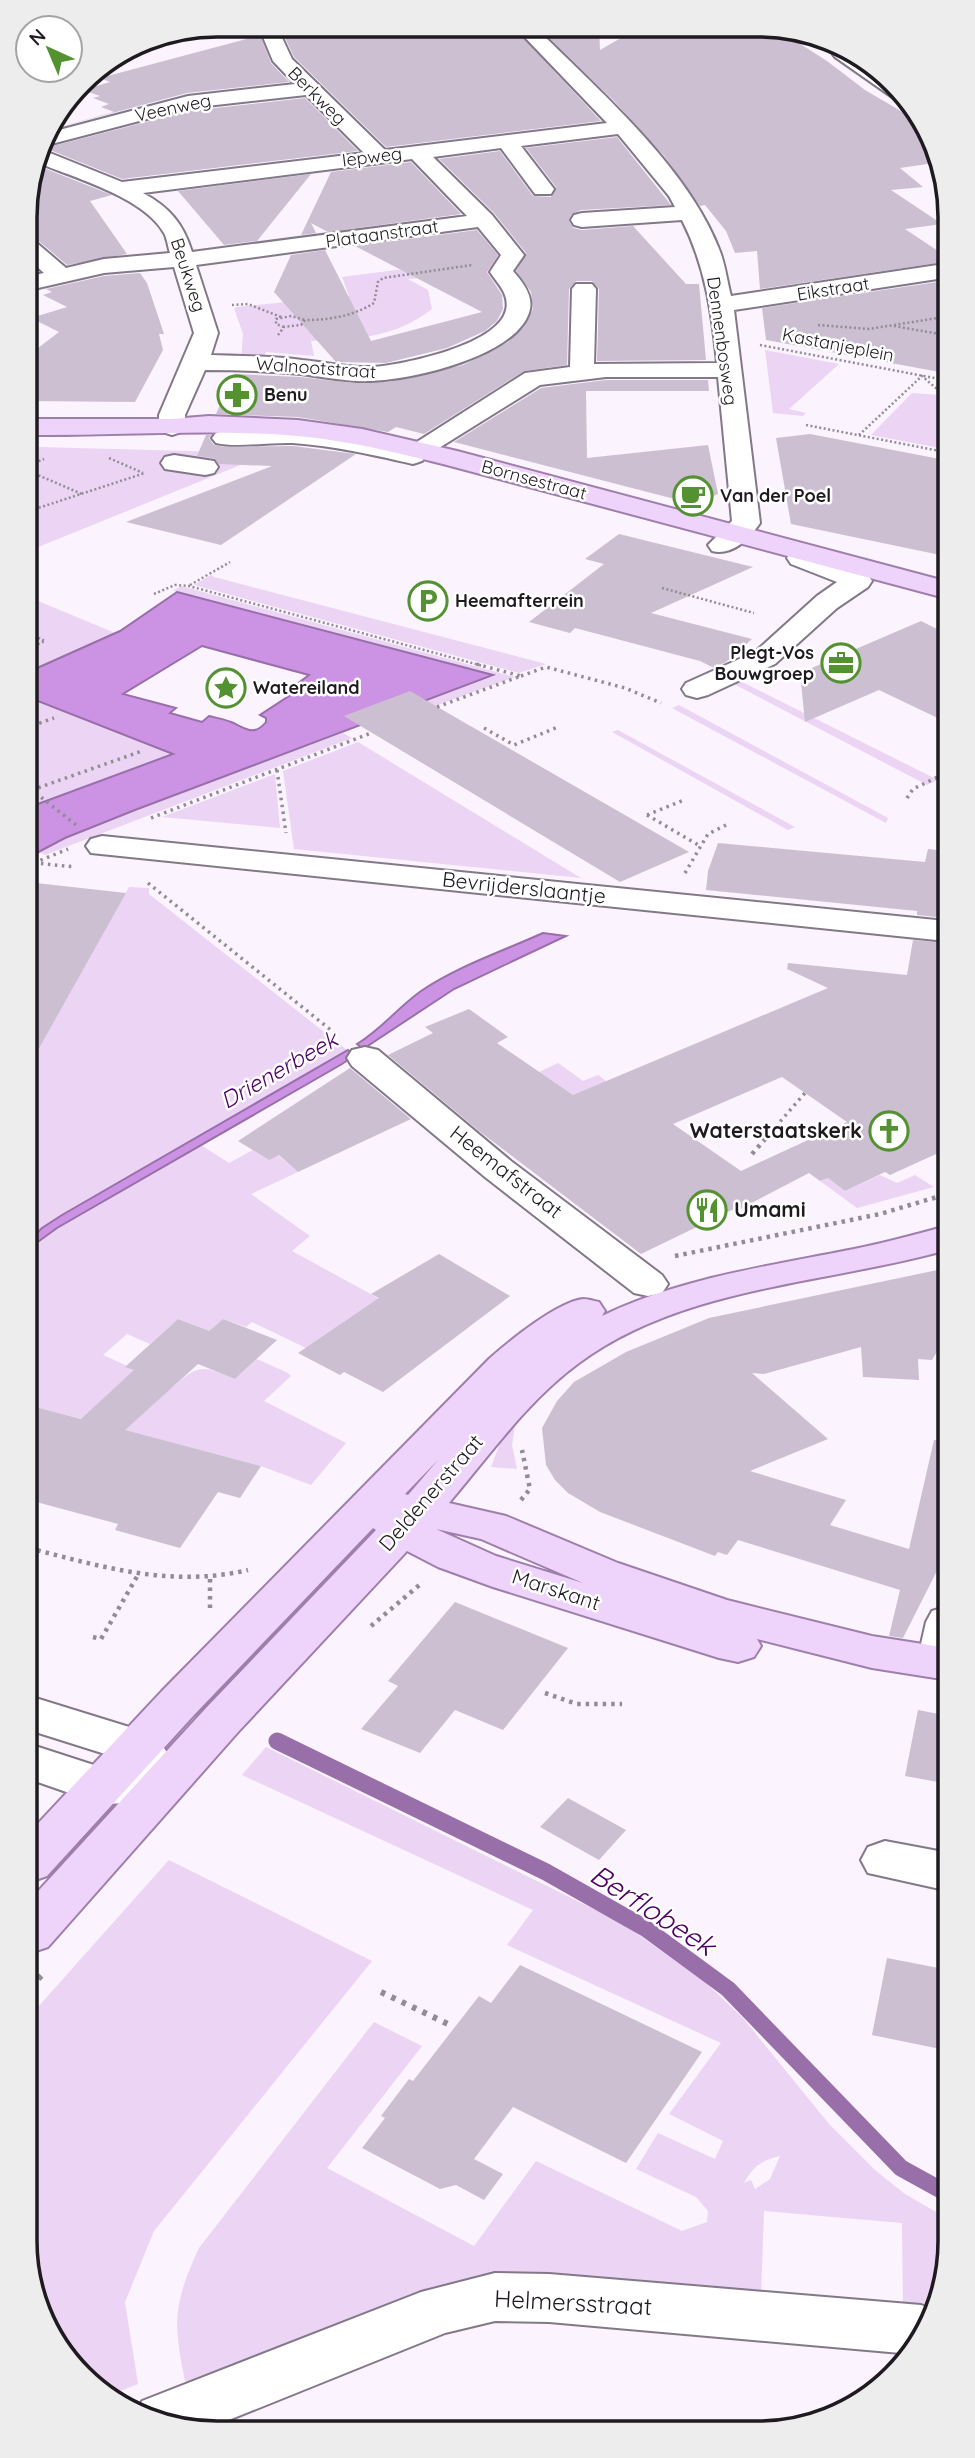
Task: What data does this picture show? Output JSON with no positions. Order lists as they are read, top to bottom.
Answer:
{
  "streets": {
    "main road": ["Bornsestraat", "Deldenerstraat", "Marskant"],
    "street": [
      "Berkweg",
      "Veenweg",
      "Iepweg",
      "Plataanstraat",
      "Beukweg",
      "Eikstraat",
      "Dennenbosweg",
      "Walnootstraat",
      "Bevrijderslaantje",
      "Heemafstraat",
      "Helmersstraat"
    ],
    "path": ["Kastanjeplein"]
  },
  "crossings": [
    ["Berkweg", "Veenweg"],
    ["Berkweg", "Iepweg"],
    ["Iepweg", "Plataanstraat"],
    ["Iepweg", "Beukweg"],
    ["Iepweg", "Dennenbosweg"],
    ["Plataanstraat", "Beukweg"],
    ["Plataanstraat", "Walnootstraat"],
    ["Beukweg", "Walnootstraat"],
    ["Beukweg", "Bornsestraat"],
    ["Eikstraat", "Dennenbosweg"],
    ["Dennenbosweg", "Kastanjeplein"],
    ["Dennenbosweg", "Bornsestraat"],
    ["Heemafstraat", "Deldenerstraat"],
    ["Deldenerstraat", "Marskant"]
  ],
  "water": ["Drienerbeek", "Berflobeek"],
  "places": {
    "pharmacy": ["Benu"],
    "cafe": ["Van der Poel"],
    "parking": ["Heemafterrein"],
    "office": ["Plegt-Vos Bouwgroep"],
    "place": ["Watereiland"],
    "church": ["Waterstaatskerk"],
    "restaurant": ["Umami"]
  },
  "north": "top left"
}
